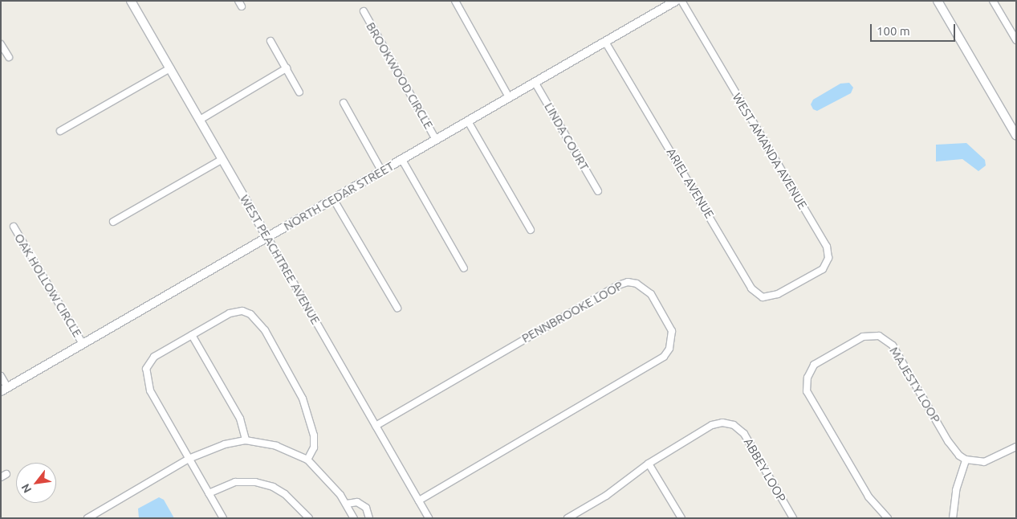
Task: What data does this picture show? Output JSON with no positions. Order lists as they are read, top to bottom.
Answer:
{
  "streets": {
    "street": [
      "BROOKWOOD CIRCLE",
      "LINDA COURT",
      "WEST AMANDA AVENUE",
      "ARIEL AVENUE",
      "NORTH CEDAR STREET",
      "WEST PEACHTREE AVENUE",
      "OAK HOLLOW CIRCLE",
      "PENNBROOKE LOOP",
      "MAJESTY LOOP",
      "ABBEY LOOP"
    ]
  },
  "crossings": [
    ["BROOKWOOD CIRCLE", "NORTH CEDAR STREET"],
    ["LINDA COURT", "NORTH CEDAR STREET"],
    ["WEST AMANDA AVENUE", "ARIEL AVENUE"],
    ["ARIEL AVENUE", "NORTH CEDAR STREET"],
    ["NORTH CEDAR STREET", "WEST PEACHTREE AVENUE"],
    ["NORTH CEDAR STREET", "OAK HOLLOW CIRCLE"],
    ["WEST PEACHTREE AVENUE", "PENNBROOKE LOOP"]
  ],
  "scale_bar": "100 m",
  "north": "bottom left"
}
